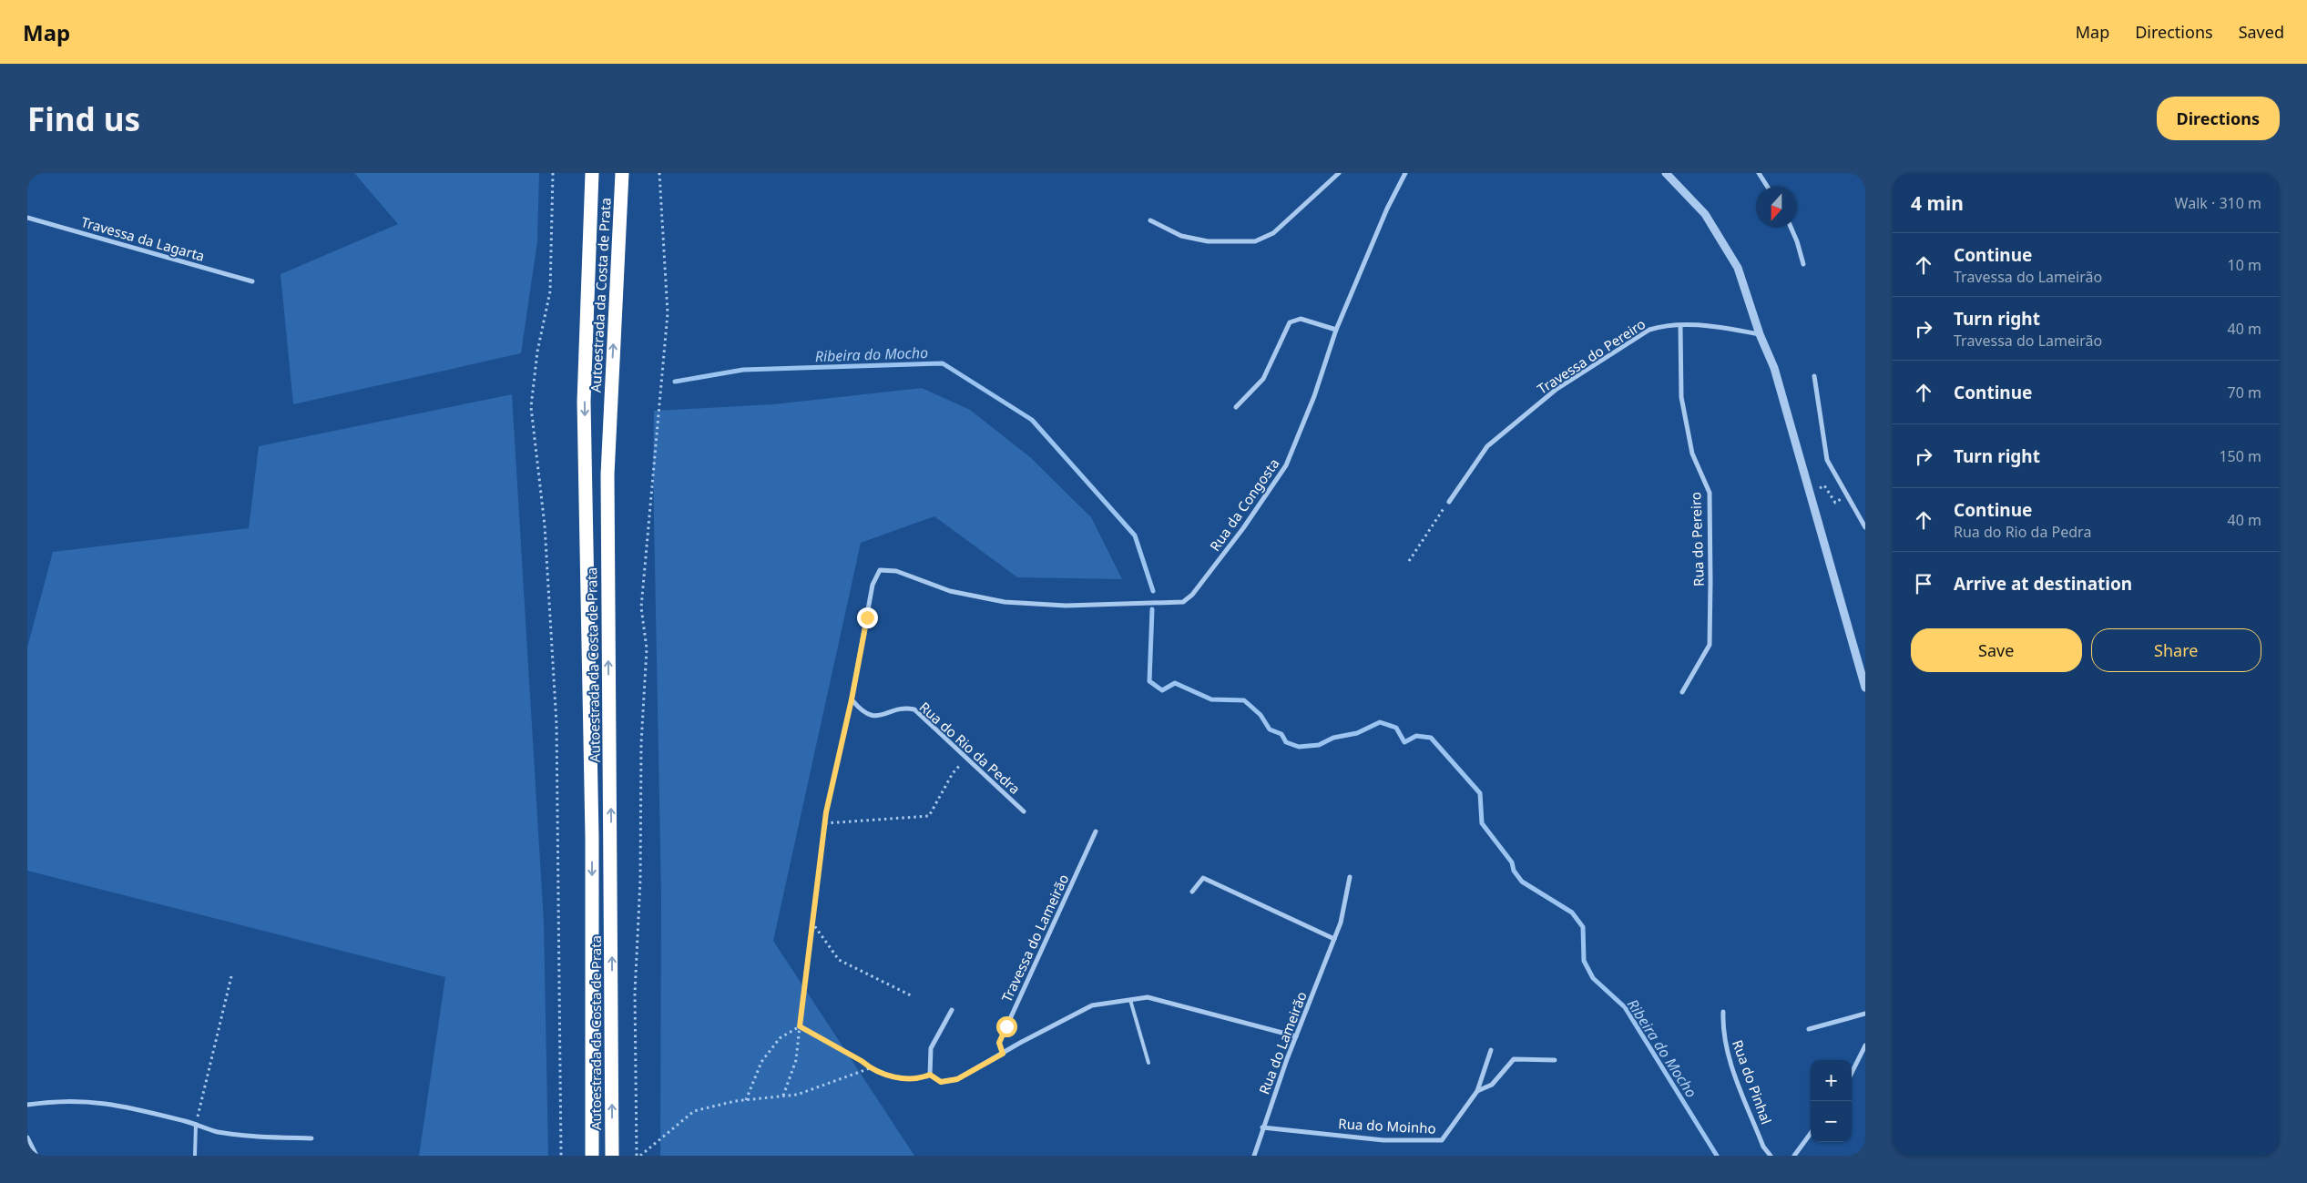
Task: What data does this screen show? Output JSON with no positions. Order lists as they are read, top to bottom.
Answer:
{
  "streets": {
    "highway": ["Autoestrada da Costa de Prata"],
    "street": [
      "Travessa da Lagarta",
      "Travessa do Pereiro",
      "Rua da Congosta",
      "Rua do Pereiro",
      "Rua do Rio da Pedra",
      "Travessa do Lameirão",
      "Rua do Lameirão",
      "Rua do Pinhal",
      "Rua do Moinho"
    ]
  },
  "crossings": [
    ["Travessa do Pereiro", "Rua do Pereiro"],
    ["Rua da Congosta", "Rua do Rio da Pedra"],
    ["Rua do Lameirão", "Rua do Moinho"]
  ],
  "water": ["Ribeira do Mocho"],
  "north": "bottom",
  "page": {
    "header": "Map",
    "nav": ["Map", "Directions", "Saved"],
    "buttons": [
      "Directions",
      ["Save", "Share"]
    ],
    "title": "Find us",
    "heading": ["4 min", "Walk · 310 m"],
    "list": [
      ["Continue", "Travessa do Lameirão", "10 m"],
      ["Turn right", "Travessa do Lameirão", "40 m"],
      ["Continue", "70 m"],
      ["Turn right", "150 m"],
      ["Continue", "Rua do Rio da Pedra", "40 m"],
      "Arrive at destination"
    ],
    "map_buttons": ["+", "−"]
  }
}
